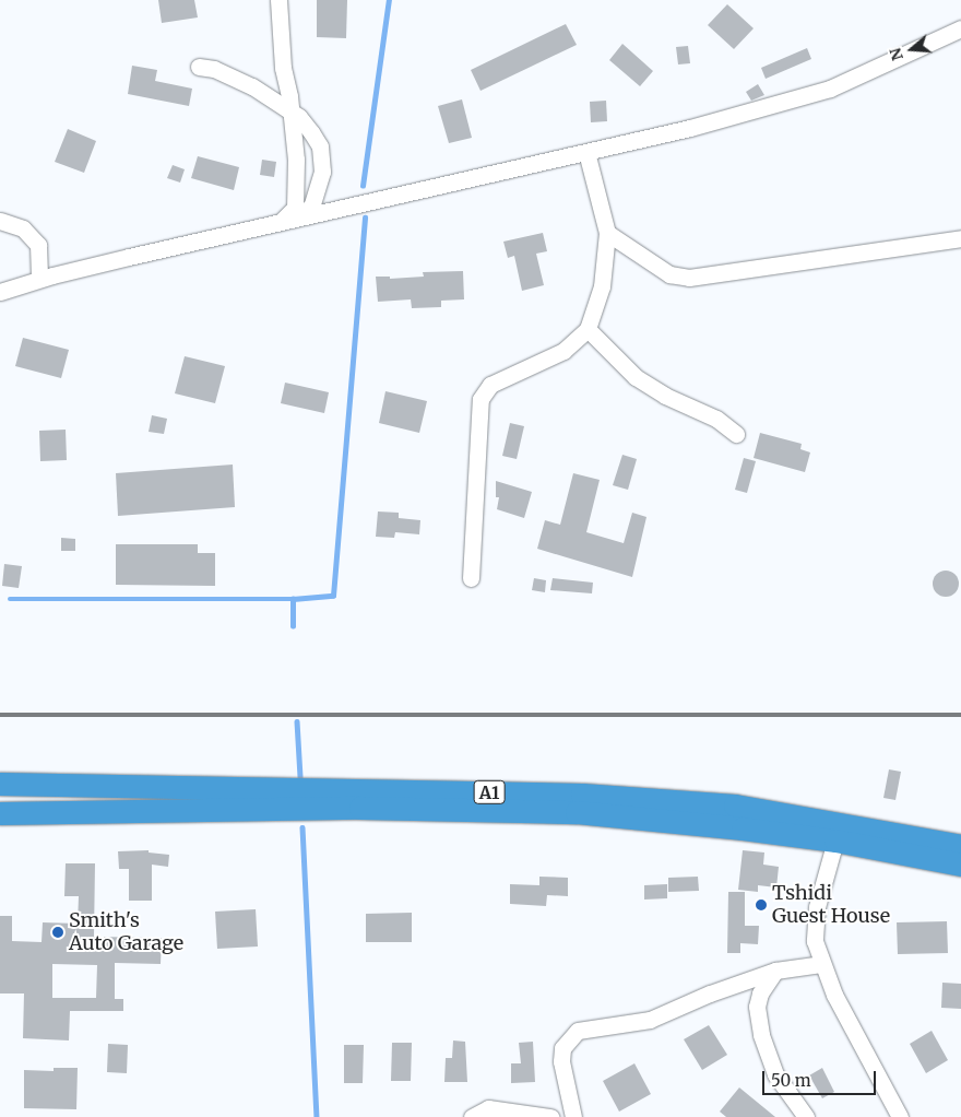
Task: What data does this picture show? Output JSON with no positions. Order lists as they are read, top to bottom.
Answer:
{
  "streets": {
    "highway": ["A1"]
  },
  "places": ["Tshidi Guest House", "Smith's Auto Garage"],
  "scale_bar": "50 m",
  "north": "left"
}
